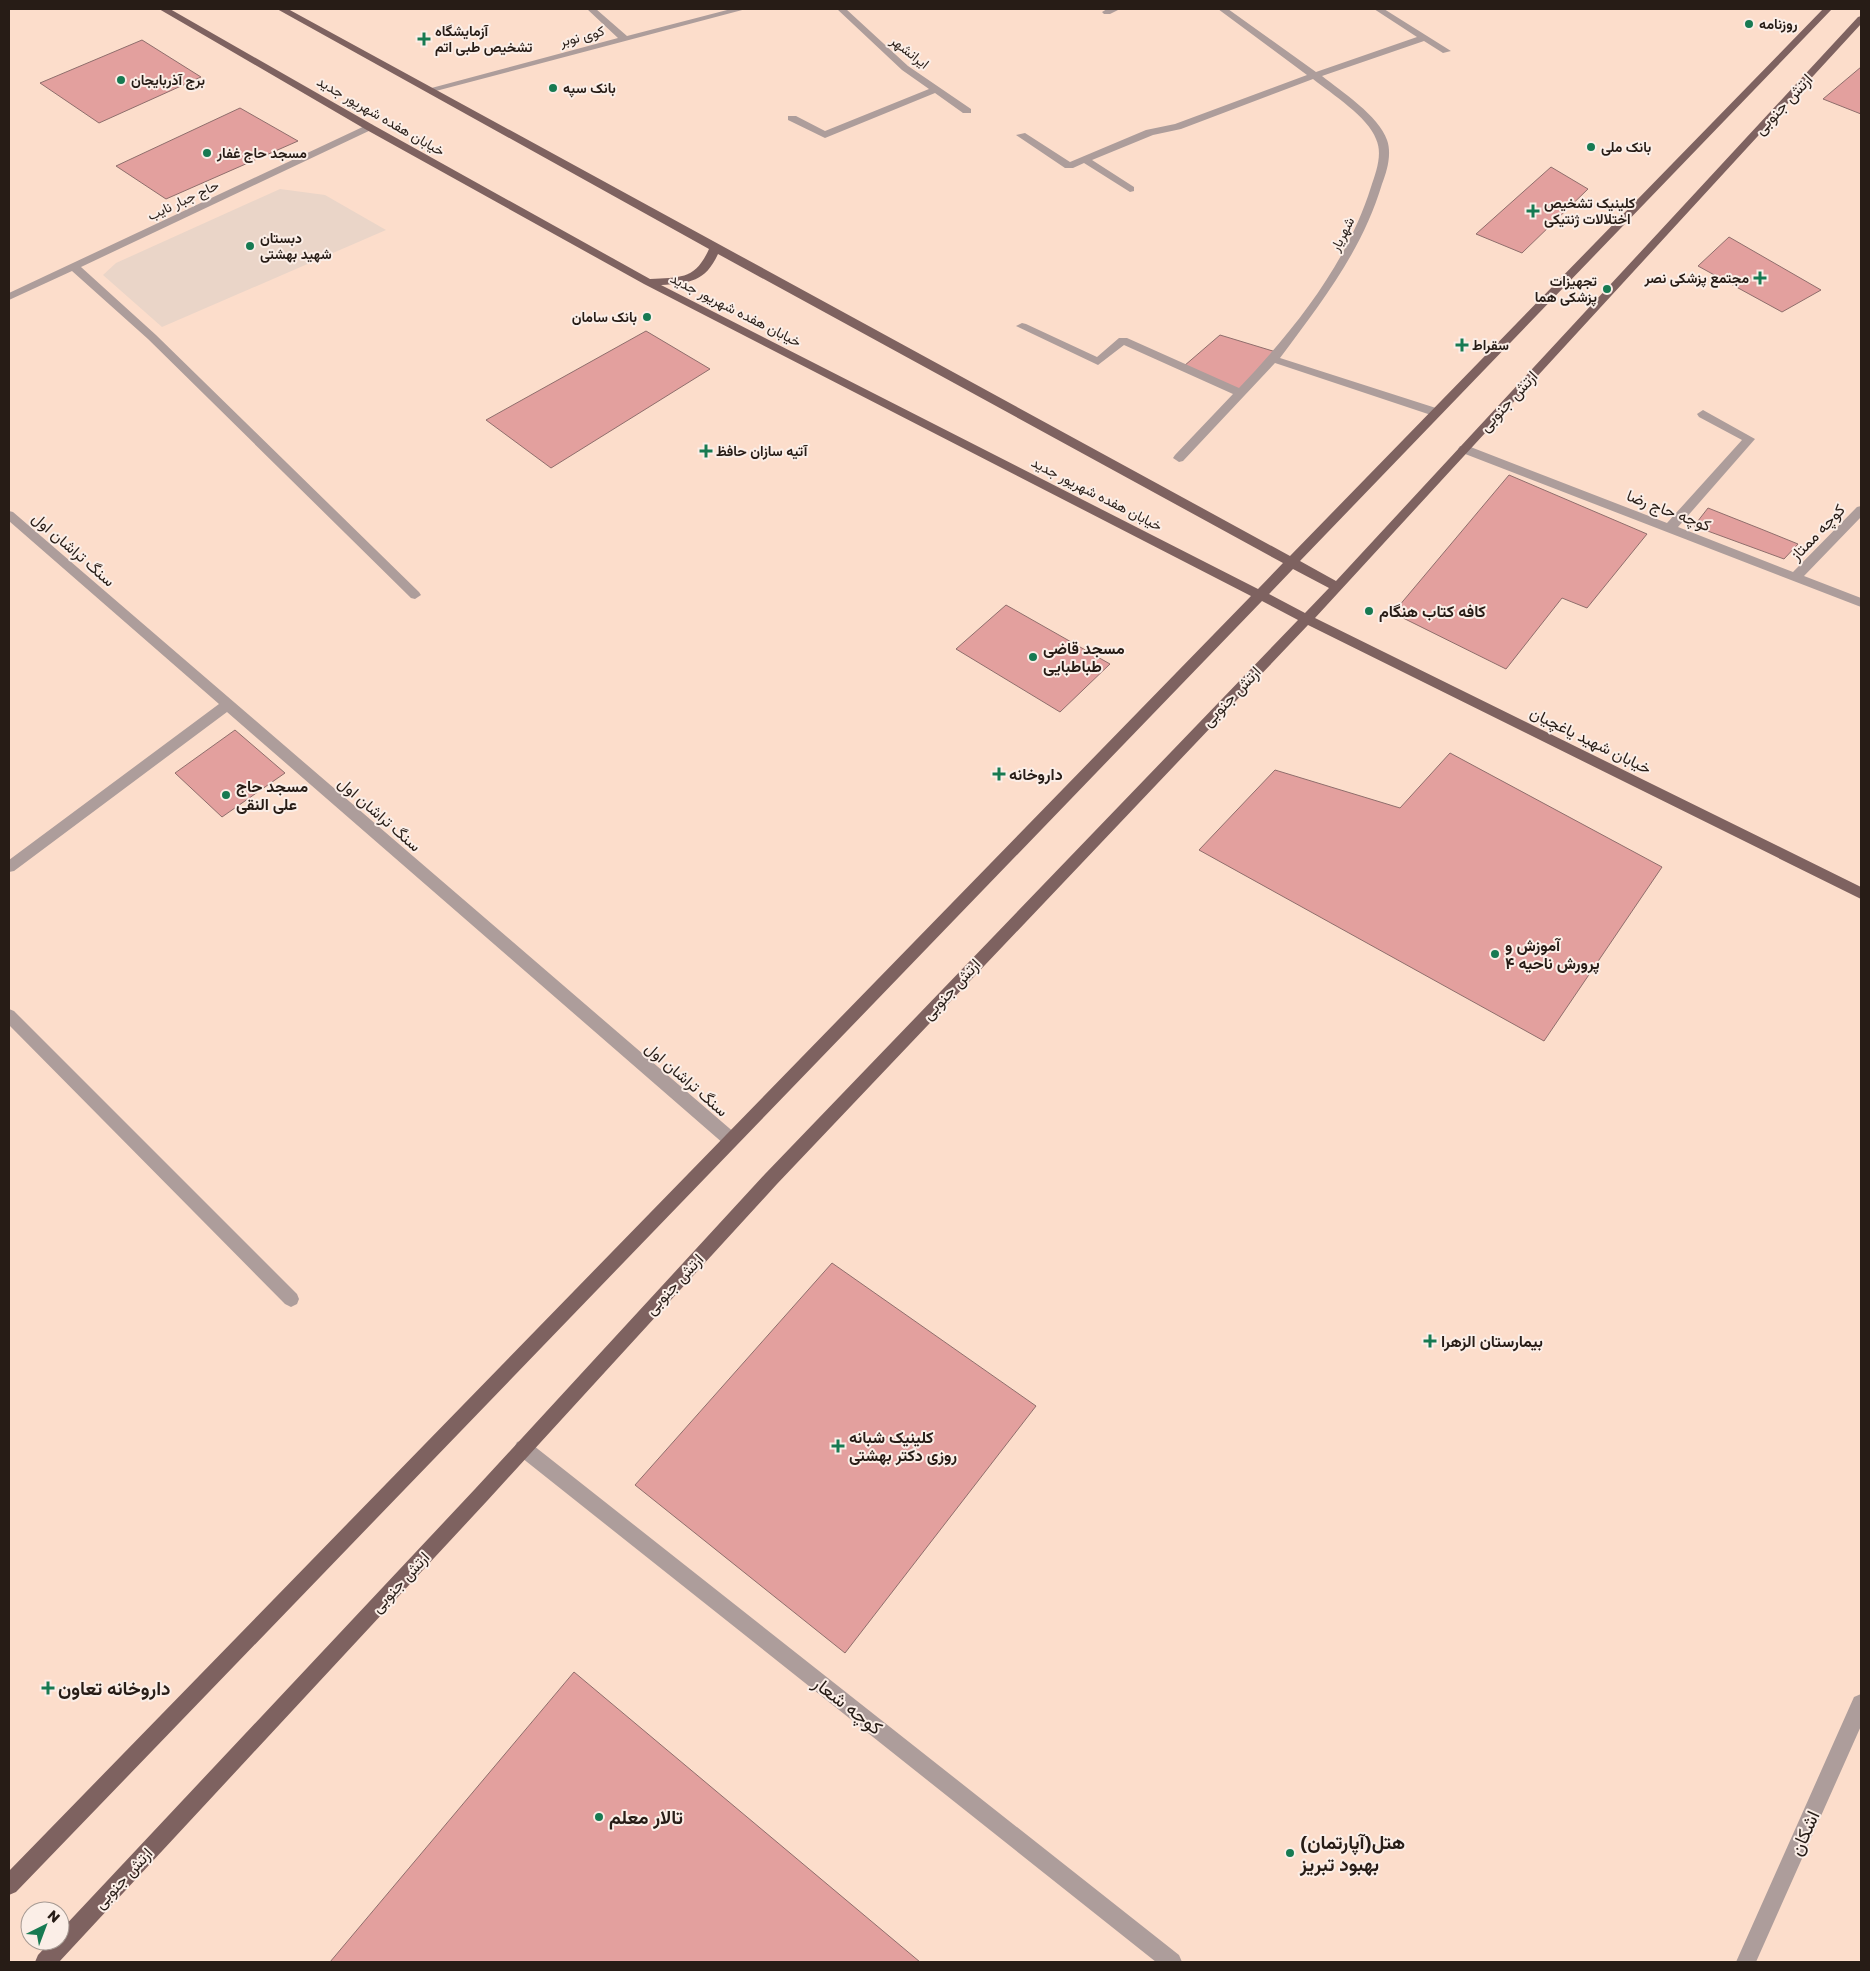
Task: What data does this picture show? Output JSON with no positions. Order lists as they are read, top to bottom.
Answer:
{
  "streets": {
    "main road": ["ارتش جنوبی", "خیابان هفده شهریور جدید", "خیابان شهید یاغچیان"],
    "street": [
      "کوی نوبر",
      "ایرانشهر",
      "حاج جبار نایب",
      "شهریار",
      "کوچه حاج رضا",
      "کوچه ممتاز",
      "سنگ تراشان اول",
      "کوچه شعار",
      "اشکان"
    ]
  },
  "crossings": [
    ["کوی نوبر", "خیابان هفده شهریور جدید"],
    ["ارتش جنوبی", "خیابان هفده شهریور جدید"],
    ["ارتش جنوبی", "کوچه حاج رضا"],
    ["ارتش جنوبی", "سنگ تراشان اول"],
    ["ارتش جنوبی", "خیابان شهید یاغچیان"],
    ["ارتش جنوبی", "کوچه شعار"],
    ["خیابان هفده شهریور جدید", "حاج جبار نایب"],
    ["خیابان هفده شهریور جدید", "خیابان شهید یاغچیان"],
    ["کوچه حاج رضا", "کوچه ممتاز"]
  ],
  "places": {
    "other": [
      "روزنامه",
      "برج آذربایجان",
      "بانک سپه",
      "بانک ملی",
      "مسجد حاج غفار",
      "دبستان شهید بهشتی",
      "تجهیزات پزشکی هما",
      "بانک سامان",
      "کافه کتاب هنگام",
      "مسجد قاضی طباطبایی",
      "مسجد حاج علی النقی",
      "آموزش و پرورش ناحیه ۴",
      "تالار معلم",
      "هتل(آپارتمان) بهبود تبریز"
    ],
    "health": [
      "آزمایشگاه تشخیص طبی اتم",
      "کلینیک تشخیص اختلالات ژنتیکی",
      "مجتمع پزشکی نصر",
      "سقراط",
      "آتیه سازان حافظ",
      "داروخانه",
      "بیمارستان الزهرا",
      "کلینیک شبانه روزی دکتر بهشتی",
      "داروخانه تعاون"
    ]
  },
  "north": "top right"
}
